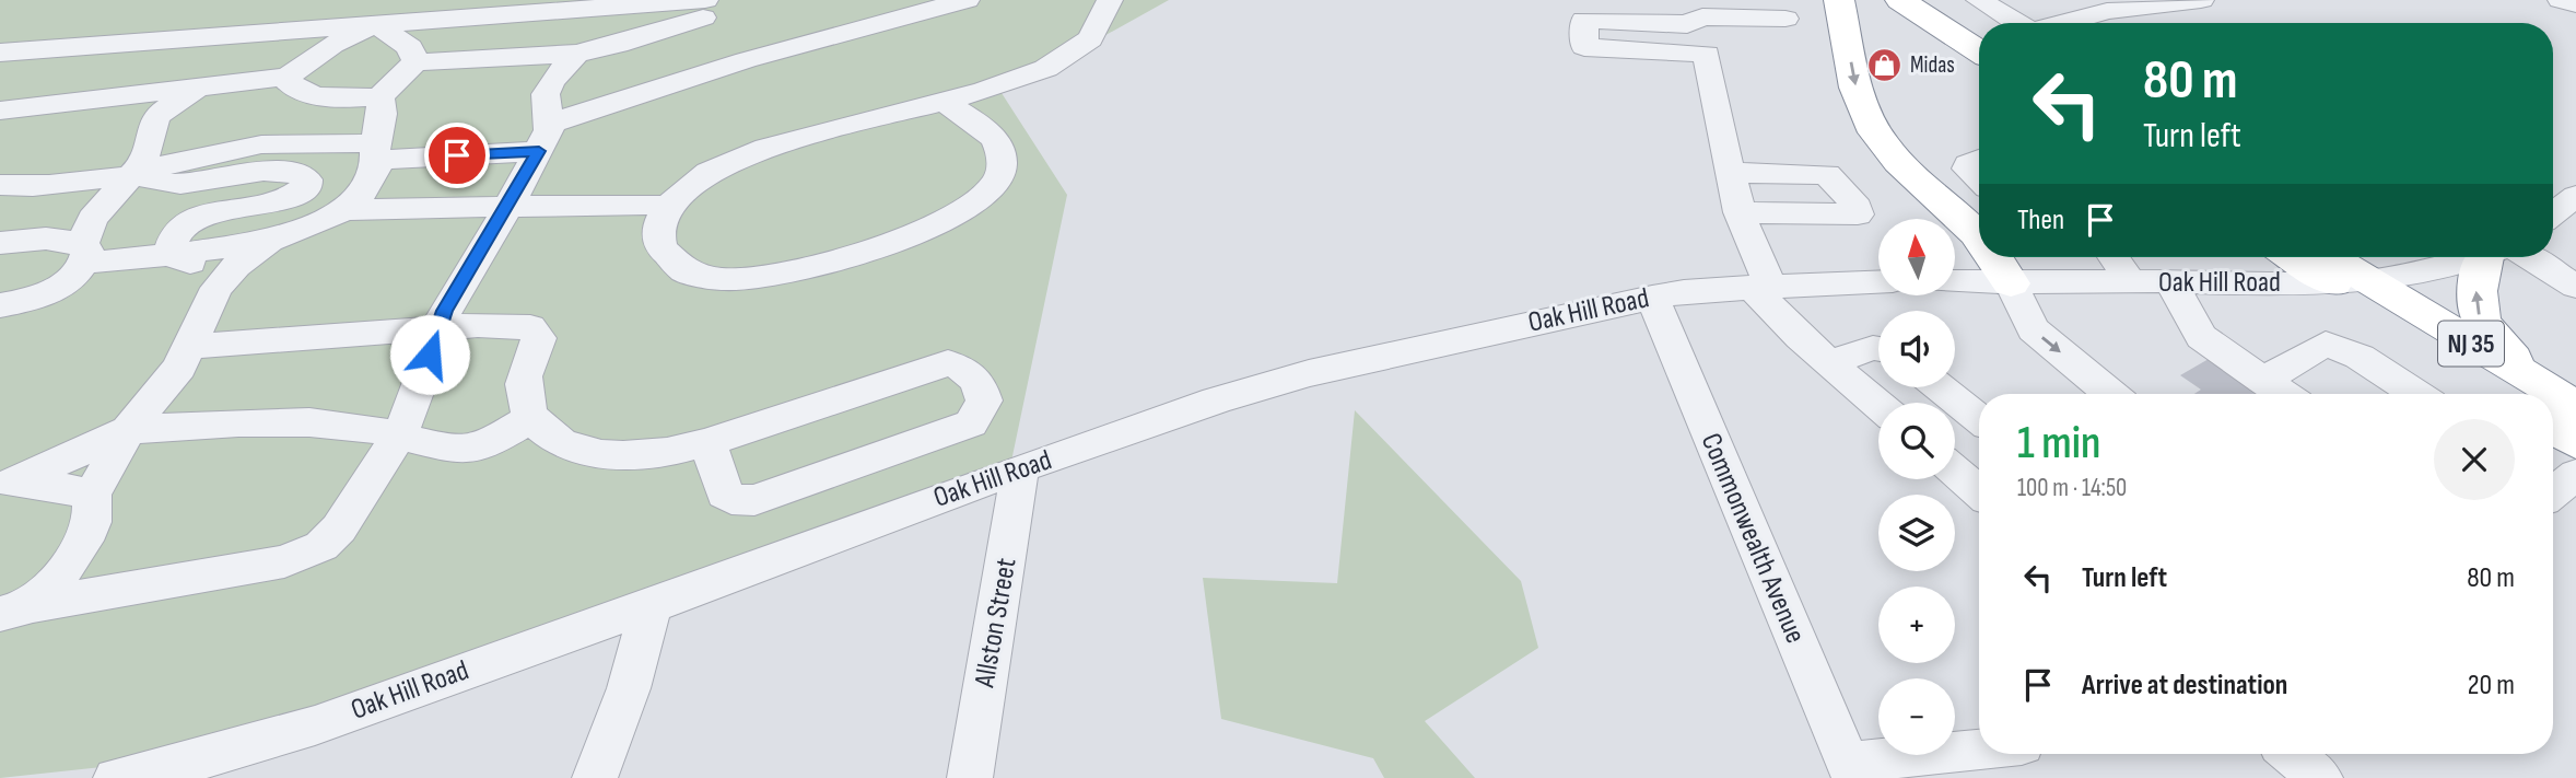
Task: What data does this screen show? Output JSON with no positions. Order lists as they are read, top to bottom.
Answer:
{
  "streets": {
    "highway": ["NJ 35"],
    "street": ["Oak Hill Road", "Commonwealth Avenue", "Allston Street"]
  },
  "crossings": [
    ["Oak Hill Road", "NJ 35"],
    ["Oak Hill Road", "Commonwealth Avenue"],
    ["Oak Hill Road", "Allston Street"]
  ],
  "places": {
    "shop": ["Midas"]
  },
  "north": "top",
  "page": {
    "turn": ["80 m", "Turn left"],
    "then": "Then",
    "map_buttons": ["+", "−"],
    "heading": ["1 min", "100 m · 14:50"],
    "list": [
      {
        "name": "Turn left",
        "value": "80 m"
      },
      {
        "name": "Arrive at destination",
        "value": "20 m"
      }
    ]
  }
}
